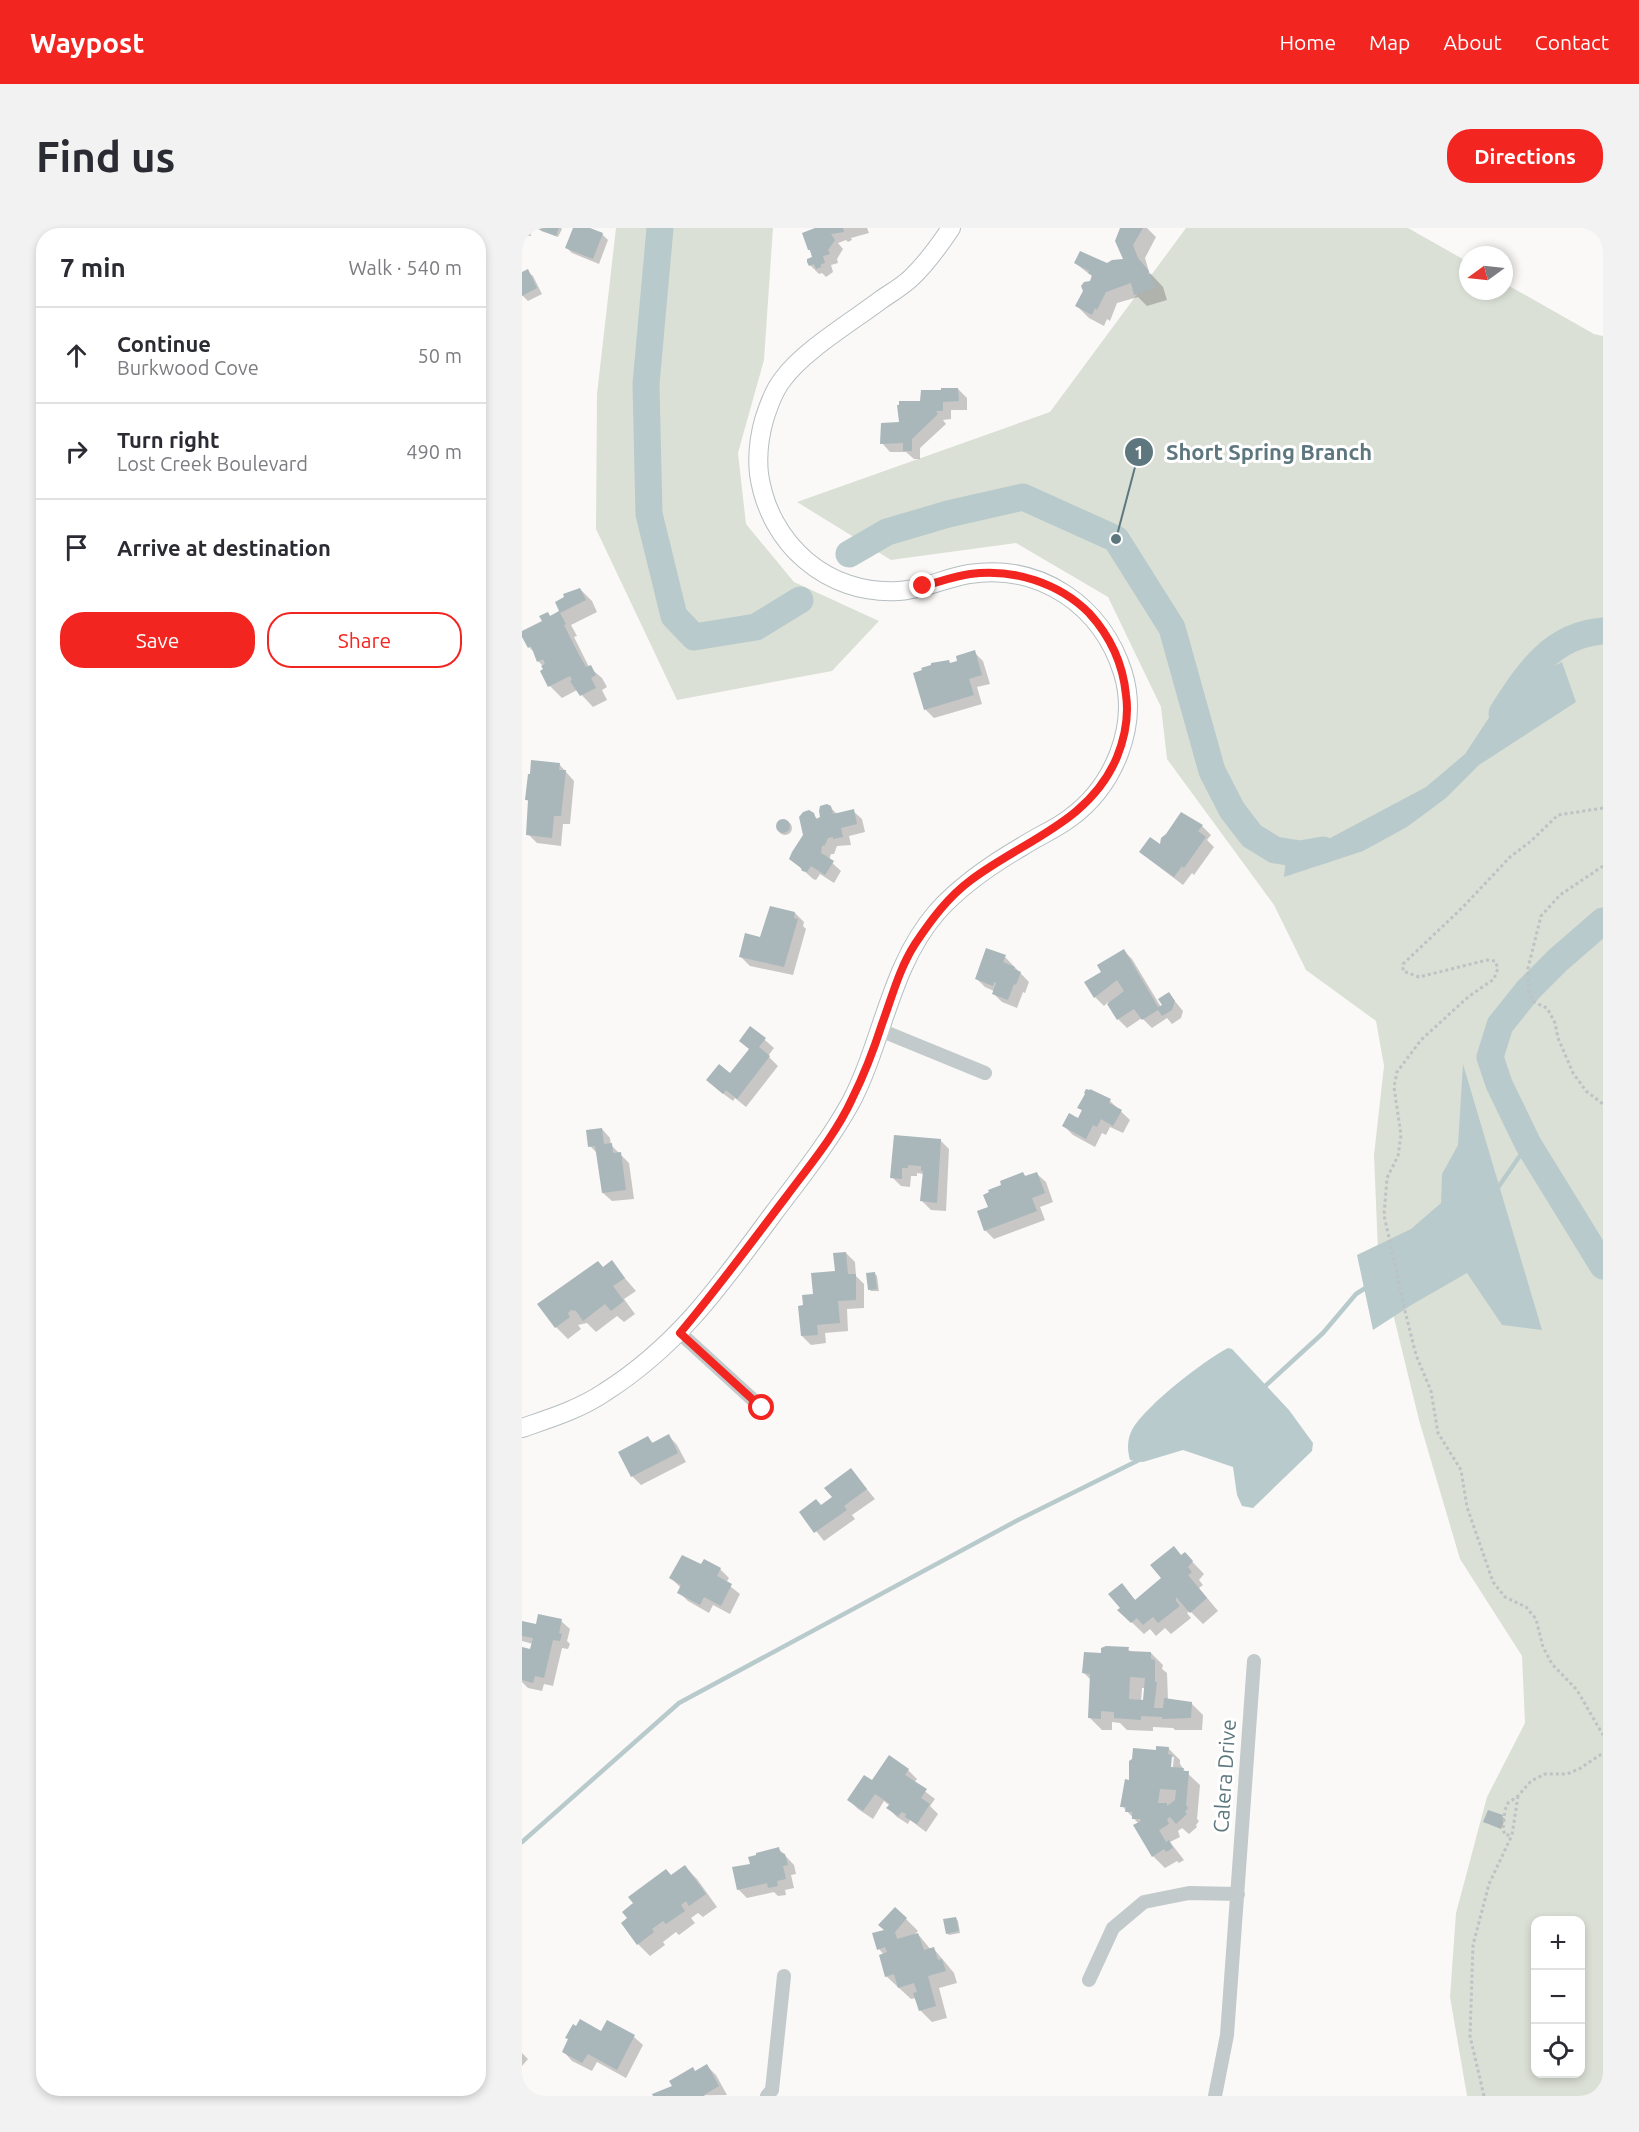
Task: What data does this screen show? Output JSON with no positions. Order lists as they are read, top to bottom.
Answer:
{
  "streets": {
    "street": ["Calera Drive"]
  },
  "places": ["Short Spring Branch"],
  "north": "left",
  "page": {
    "header": "Waypost",
    "nav": [
      "Home",
      "Map",
      "About",
      "Contact"
    ],
    "buttons": [
      "Directions",
      ["Save", "Share"]
    ],
    "title": "Find us",
    "heading": ["7 min", "Walk · 540 m"],
    "list": [
      ["Continue", "Burkwood Cove", "50 m"],
      ["Turn right", "Lost Creek Boulevard", "490 m"],
      "Arrive at destination"
    ],
    "map_buttons": ["+", "−"]
  }
}
